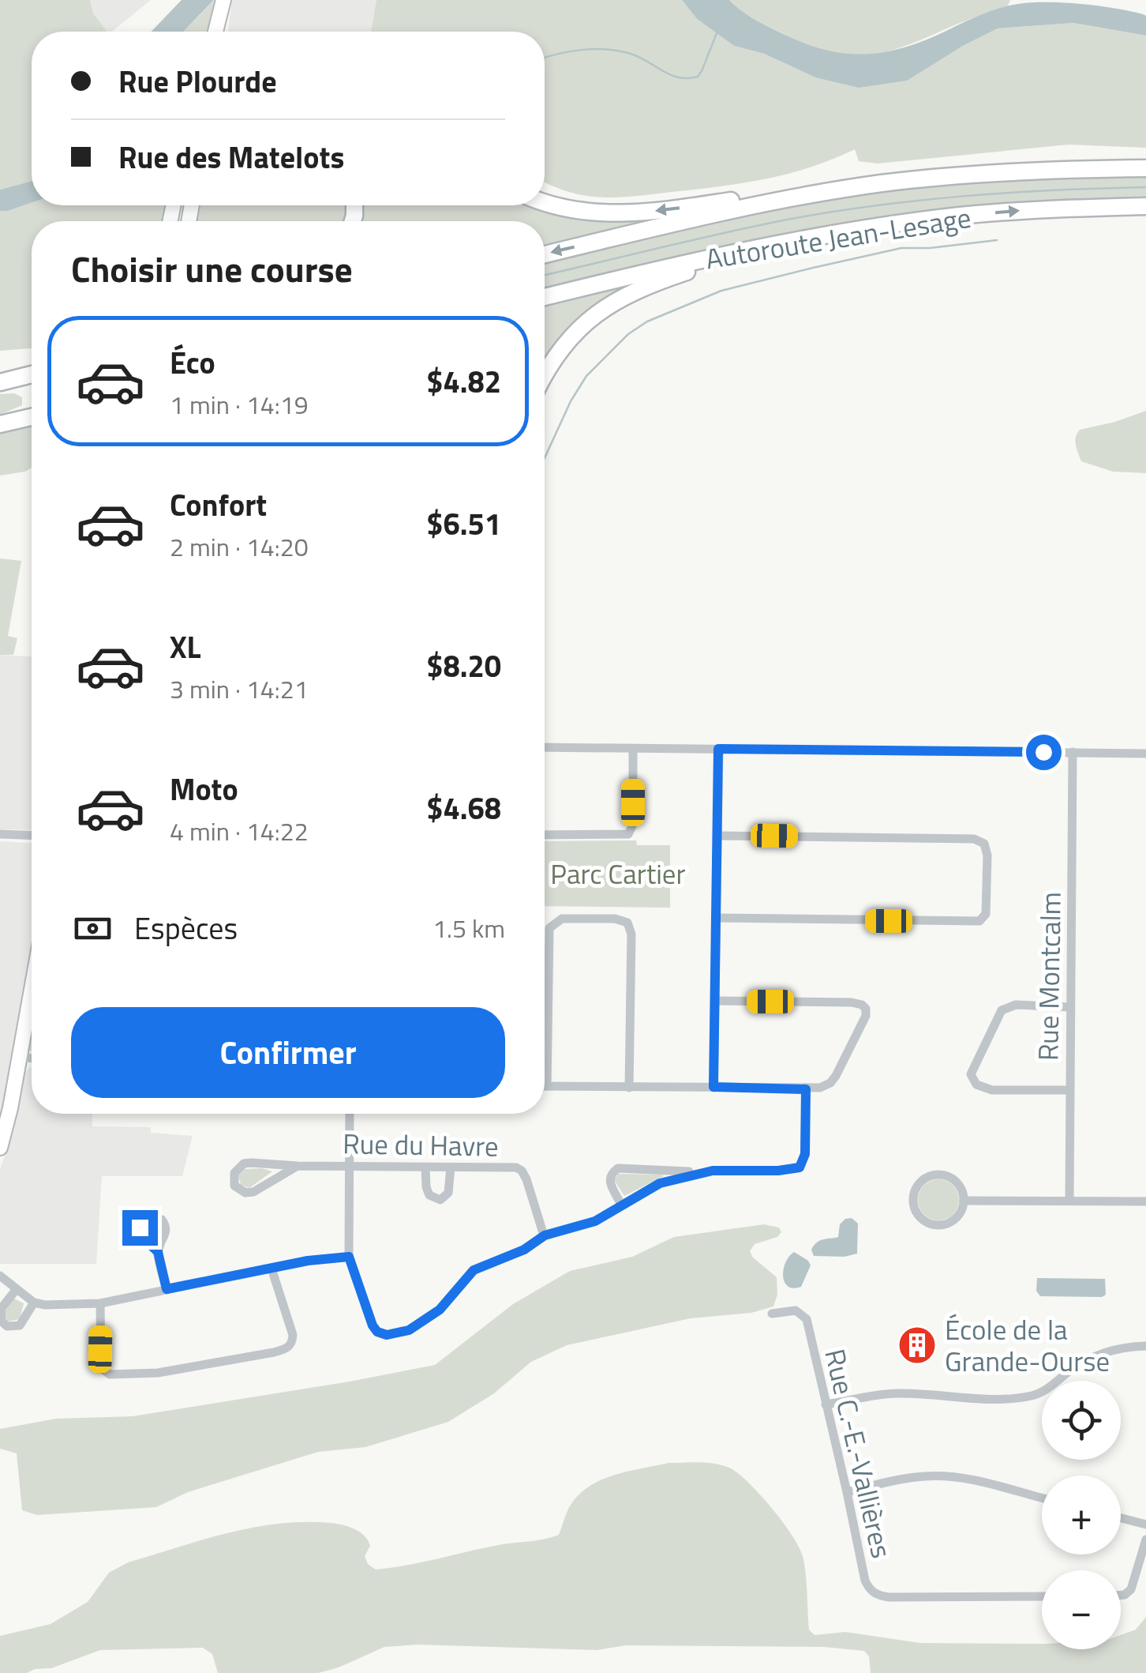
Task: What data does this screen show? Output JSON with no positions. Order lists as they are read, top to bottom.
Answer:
{
  "streets": {
    "highway": ["Autoroute Jean-Lesage"],
    "street": ["Rue Montcalm", "Rue du Havre", "Rue C.-E.-Vallières"]
  },
  "parks": ["Parc Cartier"],
  "places": {
    "building": ["École de la Grande-Ourse"]
  },
  "page": {
    "banner": ["Rue Plourde", "Rue des Matelots"],
    "heading": "Choisir une course",
    "list": [
      {
        "name": "Éco",
        "note": "1 min · 14:19",
        "value": "$4.82"
      },
      {
        "name": "Confort",
        "note": "2 min · 14:20",
        "value": "$6.51"
      },
      {
        "name": "XL",
        "note": "3 min · 14:21",
        "value": "$8.20"
      },
      {
        "name": "Moto",
        "note": "4 min · 14:22",
        "value": "$4.68"
      }
    ],
    "pay": ["Espèces", "1.5 km"],
    "buttons": "Confirmer",
    "map_buttons": ["+", "−"]
  }
}
